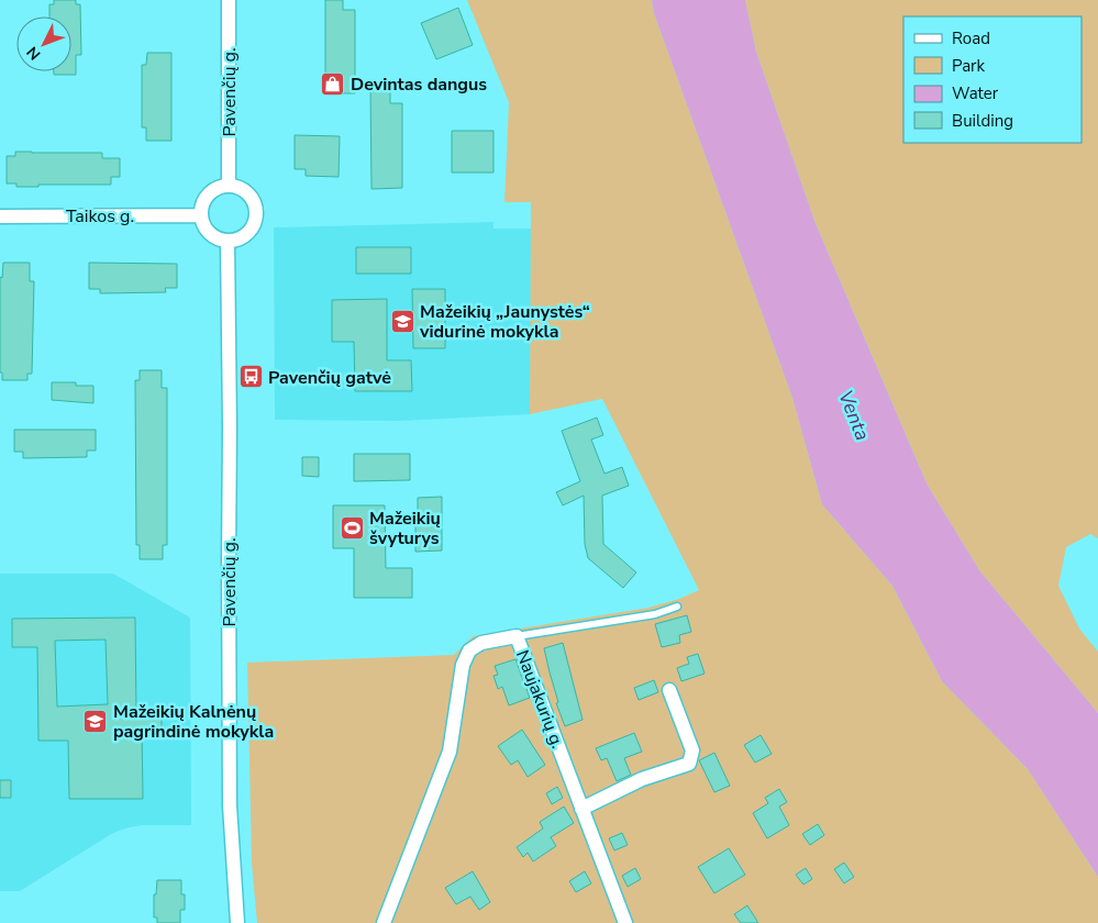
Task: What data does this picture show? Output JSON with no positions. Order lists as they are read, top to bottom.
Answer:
{
  "streets": {
    "street": ["Pavenčių g.", "Taikos g.", "Naujakurių g."]
  },
  "crossings": [
    ["Pavenčių g.", "Taikos g."]
  ],
  "water": ["Venta"],
  "places": {
    "shop": ["Devintas dangus"],
    "school or university": ["Mažeikių „Jaunystės“ vidurinė mokykla", "Mažeikių Kalnėnų pagrindinė mokykla"],
    "bus stop": ["Pavenčių gatvė"],
    "sports": ["Mažeikių švyturys"]
  },
  "legend": [
    "Road",
    "Park",
    "Water",
    "Building"
  ],
  "north": "bottom left"
}
